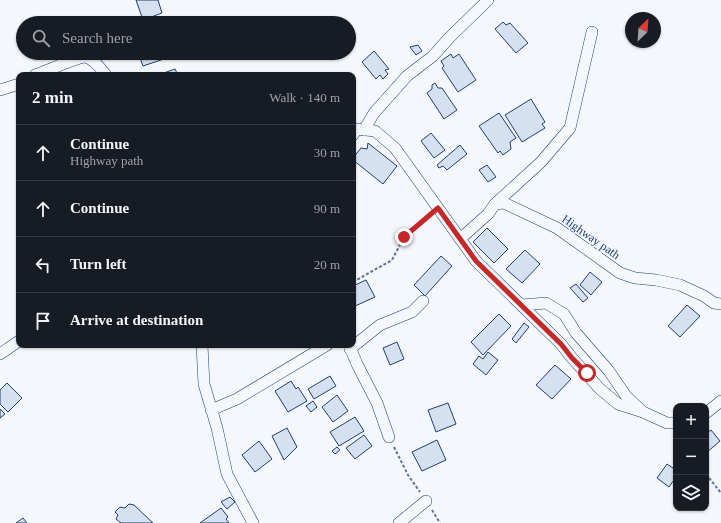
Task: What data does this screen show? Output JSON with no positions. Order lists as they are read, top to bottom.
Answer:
{
  "streets": {
    "street": ["Highway path"]
  },
  "north": "top right",
  "page": {
    "search": "Search here",
    "heading": ["2 min", "Walk · 140 m"],
    "list": [
      ["Continue", "Highway path", "30 m"],
      ["Continue", "90 m"],
      ["Turn left", "20 m"],
      "Arrive at destination"
    ],
    "map_buttons": ["+", "−"]
  }
}
